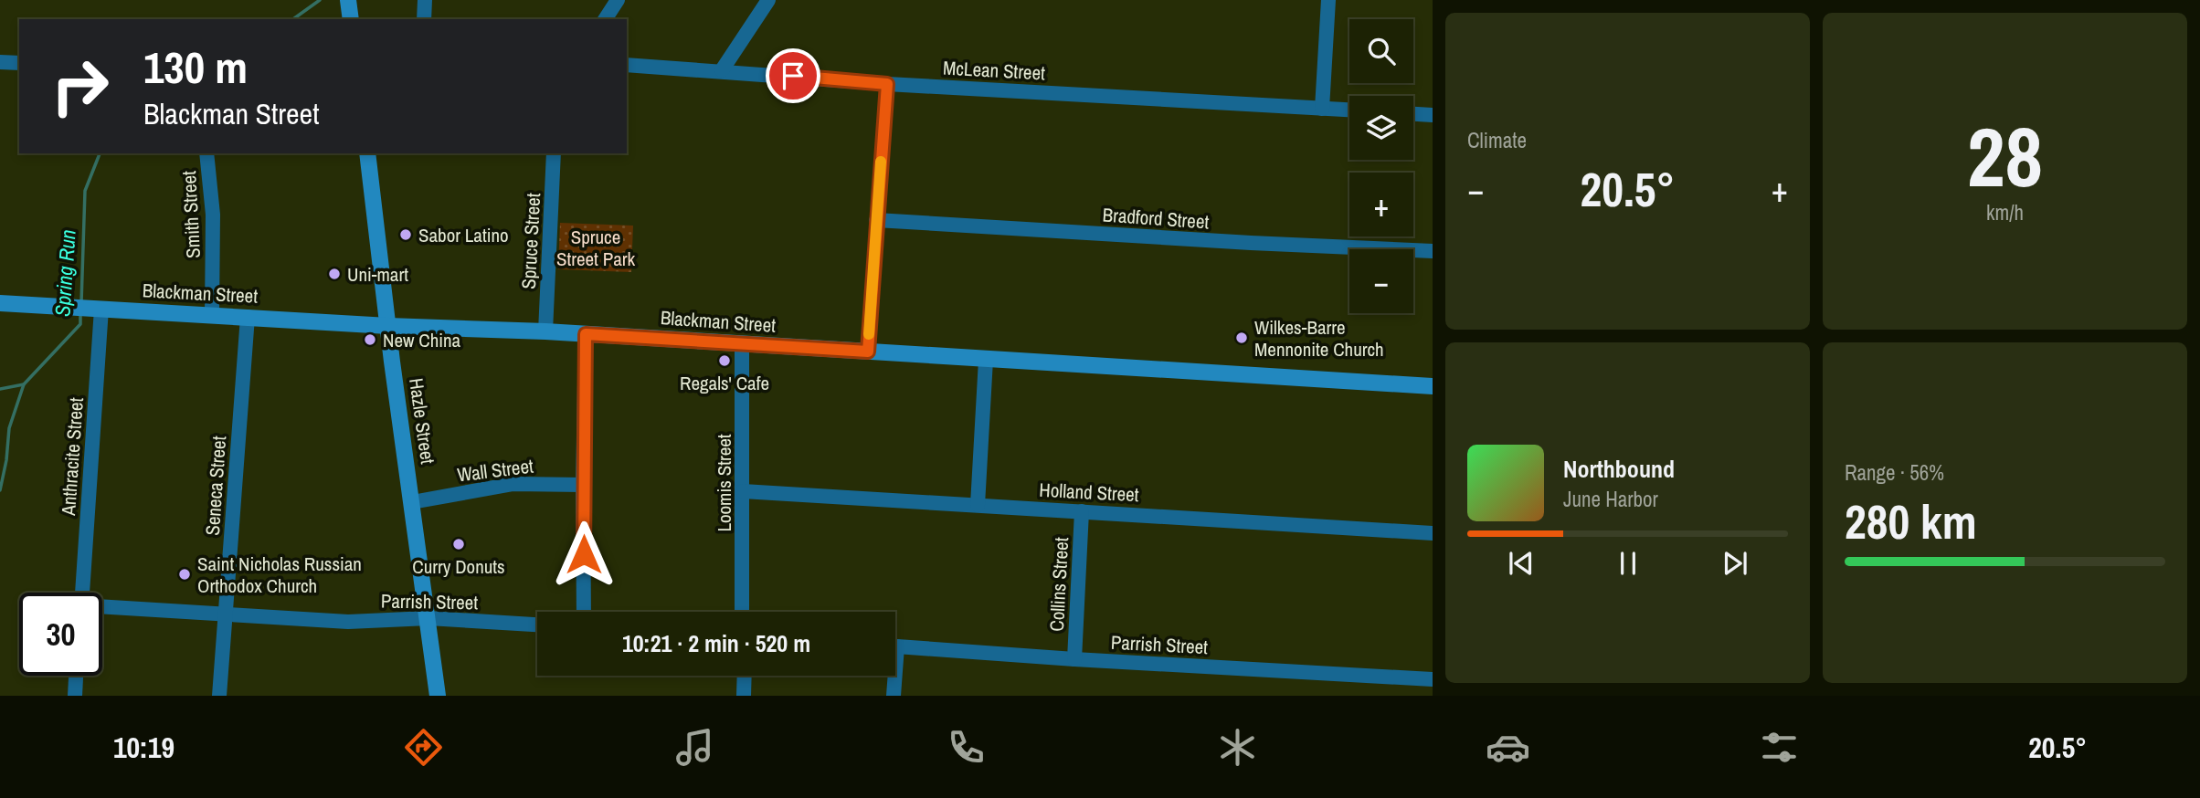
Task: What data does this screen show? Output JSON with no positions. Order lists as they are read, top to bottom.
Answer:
{
  "streets": {
    "main road": ["Blackman Street", "Hazle Street"],
    "street": [
      "McLean Street",
      "Smith Street",
      "Bradford Street",
      "Spruce Street",
      "Anthracite Street",
      "Wall Street",
      "Loomis Street",
      "Seneca Street",
      "Holland Street",
      "Collins Street",
      "Parrish Street"
    ]
  },
  "crossings": [
    ["Smith Street", "Blackman Street"],
    ["Spruce Street", "Blackman Street"],
    ["Blackman Street", "Hazle Street"],
    ["Blackman Street", "Anthracite Street"],
    ["Blackman Street", "Loomis Street"],
    ["Blackman Street", "Seneca Street"],
    ["Hazle Street", "Wall Street"],
    ["Hazle Street", "Parrish Street"],
    ["Loomis Street", "Holland Street"],
    ["Seneca Street", "Parrish Street"],
    ["Holland Street", "Collins Street"],
    ["Collins Street", "Parrish Street"]
  ],
  "water": ["Spring Run"],
  "parks": ["Spruce Street Park"],
  "places": [
    "Sabor Latino",
    "Uni-mart",
    "Wilkes-Barre Mennonite Church",
    "New China",
    "Regals' Cafe",
    "Curry Donuts",
    "Saint Nicholas Russian Orthodox Church"
  ],
  "page": {
    "tile": [
      "Climate",
      ["28", "km/h"],
      ["Range · 56%", "280 km"]
    ],
    "map_buttons": ["+", "−"],
    "turn": ["130 m", "Blackman Street"],
    "heat": ["−", "20.5°", "+"],
    "song": ["Northbound", "June Harbor"],
    "limit": "30",
    "trip": "10:21 · 2 min · 520 m",
    "tabs": ["10:19", "20.5°"]
  }
}
